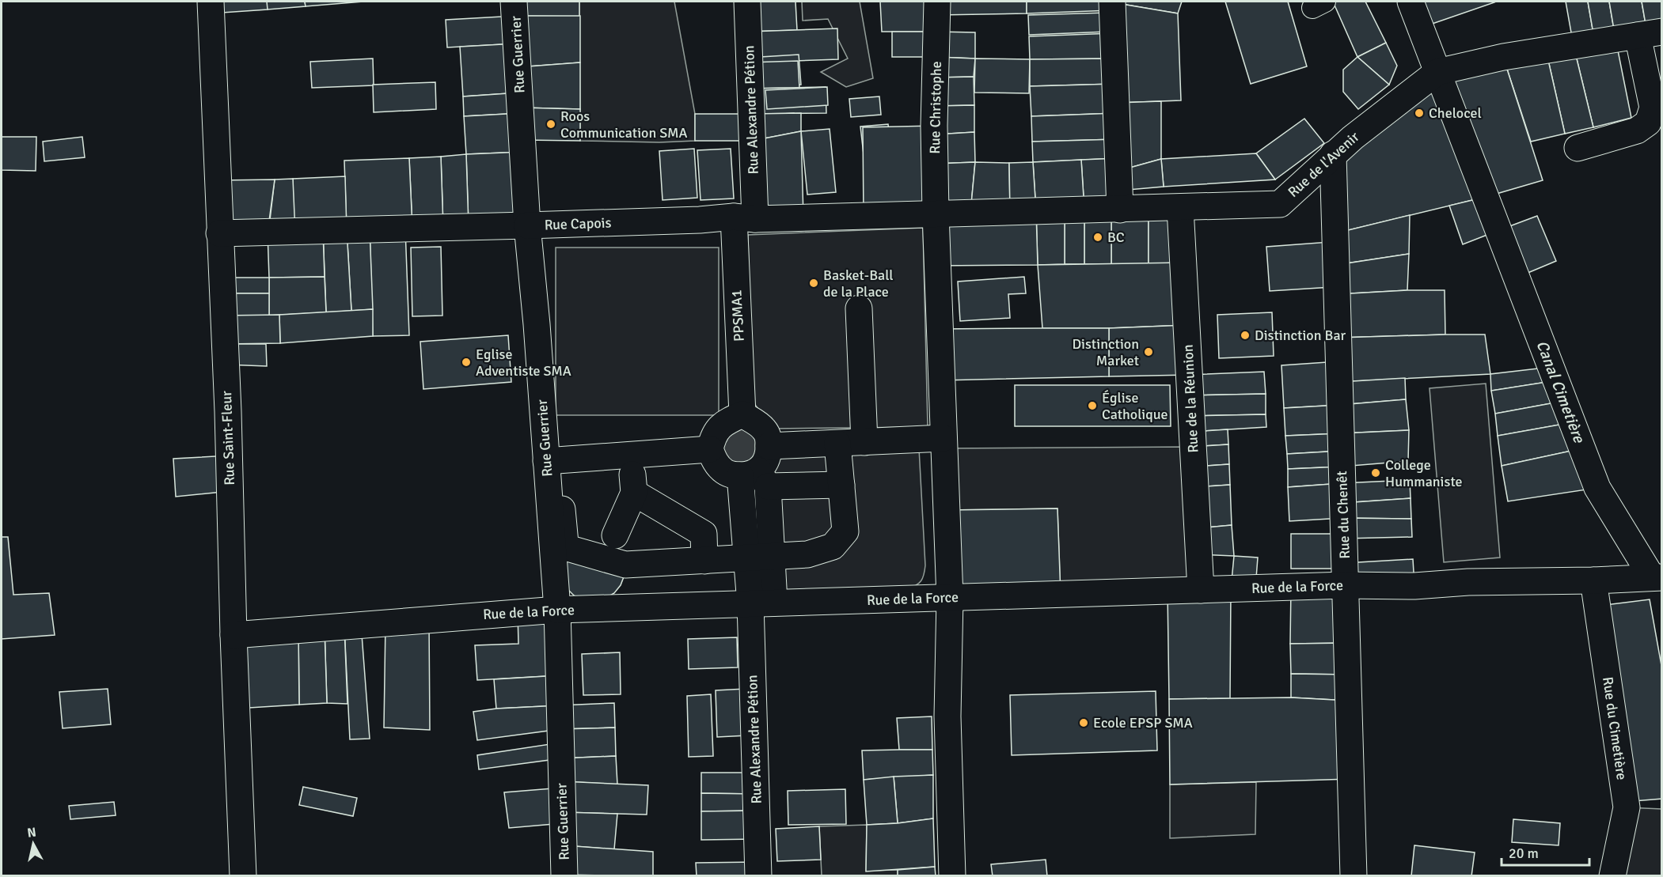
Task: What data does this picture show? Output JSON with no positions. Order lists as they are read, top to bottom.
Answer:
{
  "streets": {
    "street": [
      "Rue Guerrier",
      "Rue Christophe",
      "Rue Alexandre Pétion",
      "Rue de l'Avenir",
      "Rue Capois",
      "PPSMA1",
      "Rue de la Réunion",
      "Rue Saint-Fleur",
      "Rue du Chenêt",
      "Rue de la Force",
      "Rue du Cimetière"
    ]
  },
  "crossings": [
    ["Rue Guerrier", "Rue Capois"],
    ["Rue Guerrier", "Rue de la Force"],
    ["Rue Christophe", "Rue de l'Avenir"],
    ["Rue Christophe", "Rue Capois"],
    ["Rue Christophe", "Rue de la Force"],
    ["Rue Alexandre Pétion", "Rue Capois"],
    ["Rue Alexandre Pétion", "PPSMA1"],
    ["Rue Alexandre Pétion", "Rue de la Force"],
    ["Rue de l'Avenir", "Rue Capois"],
    ["Rue de l'Avenir", "Rue de la Réunion"],
    ["Rue de l'Avenir", "Rue du Chenêt"],
    ["Rue Capois", "PPSMA1"],
    ["Rue Capois", "Rue Saint-Fleur"],
    ["Rue de la Réunion", "Rue de la Force"],
    ["Rue Saint-Fleur", "Rue de la Force"],
    ["Rue du Chenêt", "Rue de la Force"],
    ["Rue de la Force", "Rue du Cimetière"]
  ],
  "water": ["Canal Cimetière"],
  "places": [
    "Chelocel",
    "Roos Communication SMA",
    "BC",
    "Basket-Ball de la Place",
    "Distinction Bar",
    "Distinction Market",
    "Eglise Adventiste SMA",
    "Église Catholique",
    "College Hummaniste",
    "Ecole EPSP SMA"
  ],
  "scale_bar": "20 m",
  "north": "top"
}
